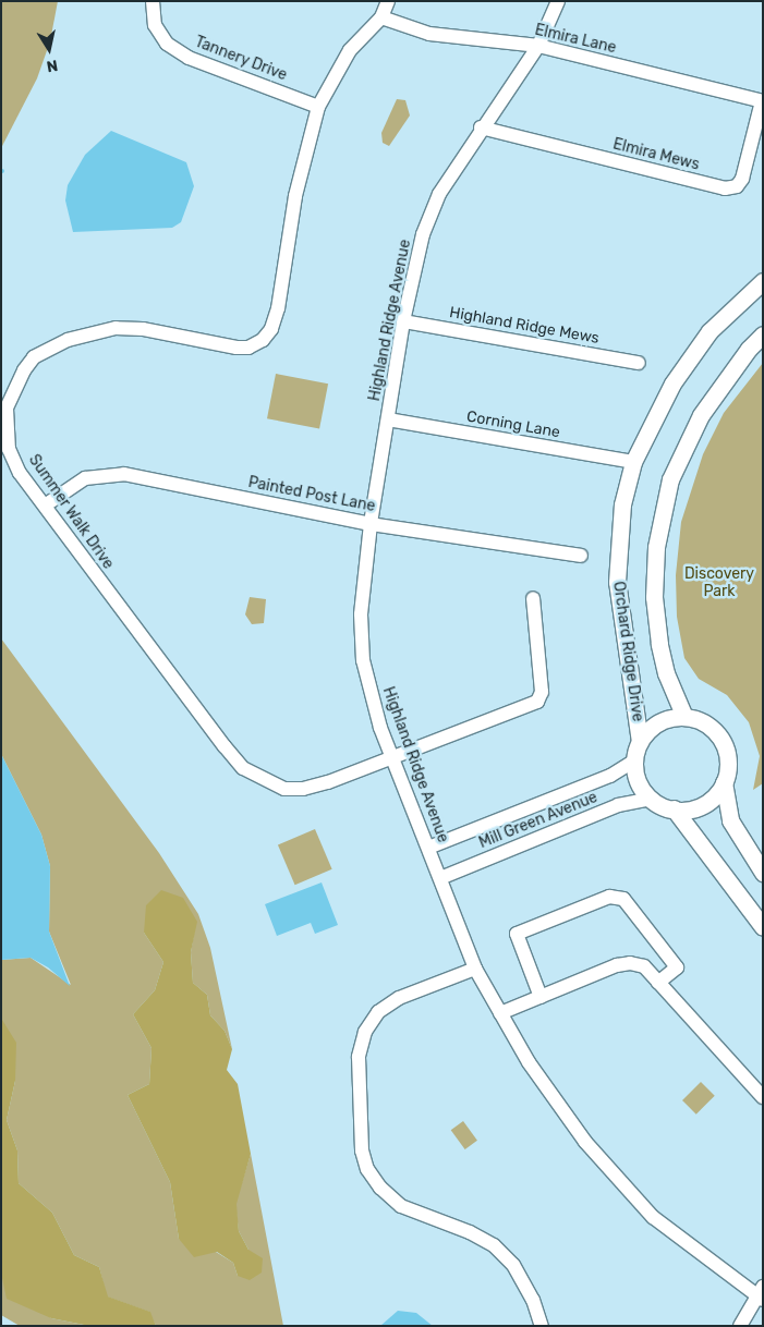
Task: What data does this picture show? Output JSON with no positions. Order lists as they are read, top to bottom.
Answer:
{
  "streets": {
    "street": [
      "Elmira Lane",
      "Tannery Drive",
      "Elmira Mews",
      "Highland Ridge Avenue",
      "Highland Ridge Mews",
      "Corning Lane",
      "Painted Post Lane",
      "Summer Walk Drive",
      "Orchard Ridge Drive",
      "Mill Green Avenue"
    ]
  },
  "crossings": [
    ["Elmira Lane", "Elmira Mews"],
    ["Elmira Lane", "Highland Ridge Avenue"],
    ["Elmira Lane", "Summer Walk Drive"],
    ["Tannery Drive", "Summer Walk Drive"],
    ["Elmira Mews", "Highland Ridge Avenue"],
    ["Highland Ridge Avenue", "Highland Ridge Mews"],
    ["Highland Ridge Avenue", "Corning Lane"],
    ["Highland Ridge Avenue", "Painted Post Lane"],
    ["Highland Ridge Avenue", "Summer Walk Drive"],
    ["Highland Ridge Avenue", "Mill Green Avenue"],
    ["Corning Lane", "Orchard Ridge Drive"],
    ["Painted Post Lane", "Summer Walk Drive"],
    ["Orchard Ridge Drive", "Mill Green Avenue"]
  ],
  "parks": ["Discovery Park"],
  "north": "bottom"
}
